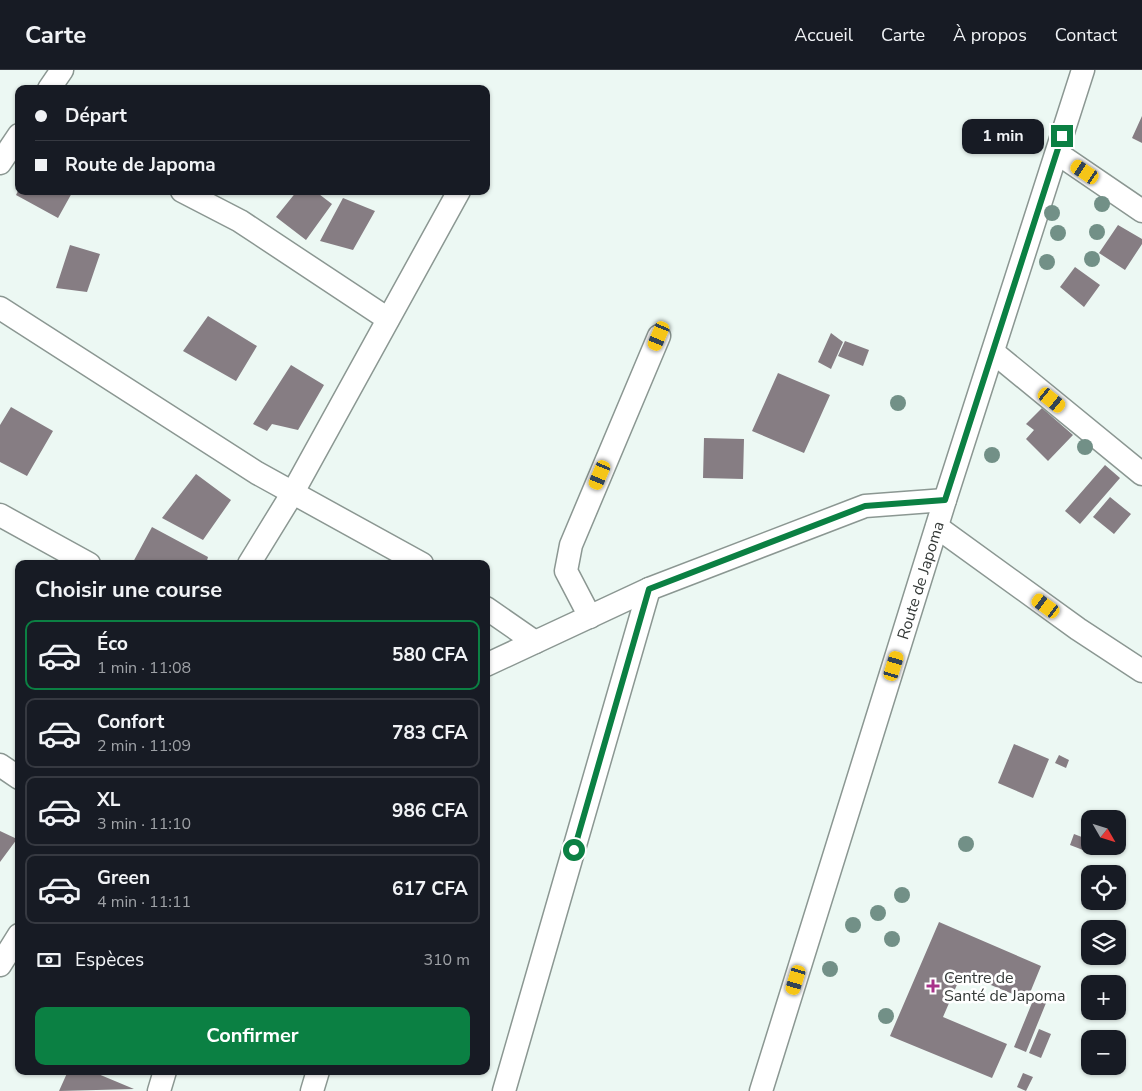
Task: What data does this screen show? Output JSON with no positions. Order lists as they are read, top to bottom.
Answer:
{
  "streets": {
    "street": ["Route de Japoma"]
  },
  "places": {
    "health": ["Centre de Santé de Japoma"]
  },
  "north": "bottom right",
  "page": {
    "header": "Carte",
    "nav": [
      "Accueil",
      "Carte",
      "À propos",
      "Contact"
    ],
    "banner": ["Départ", "Route de Japoma"],
    "bubble": "1 min",
    "heading": "Choisir une course",
    "list": [
      {
        "name": "Éco",
        "note": "1 min · 11:08",
        "value": "580 CFA"
      },
      {
        "name": "Confort",
        "note": "2 min · 11:09",
        "value": "783 CFA"
      },
      {
        "name": "XL",
        "note": "3 min · 11:10",
        "value": "986 CFA"
      },
      {
        "name": "Green",
        "note": "4 min · 11:11",
        "value": "617 CFA"
      }
    ],
    "map_buttons": ["+", "−"],
    "pay": ["Espèces", "310 m"],
    "buttons": "Confirmer"
  }
}
